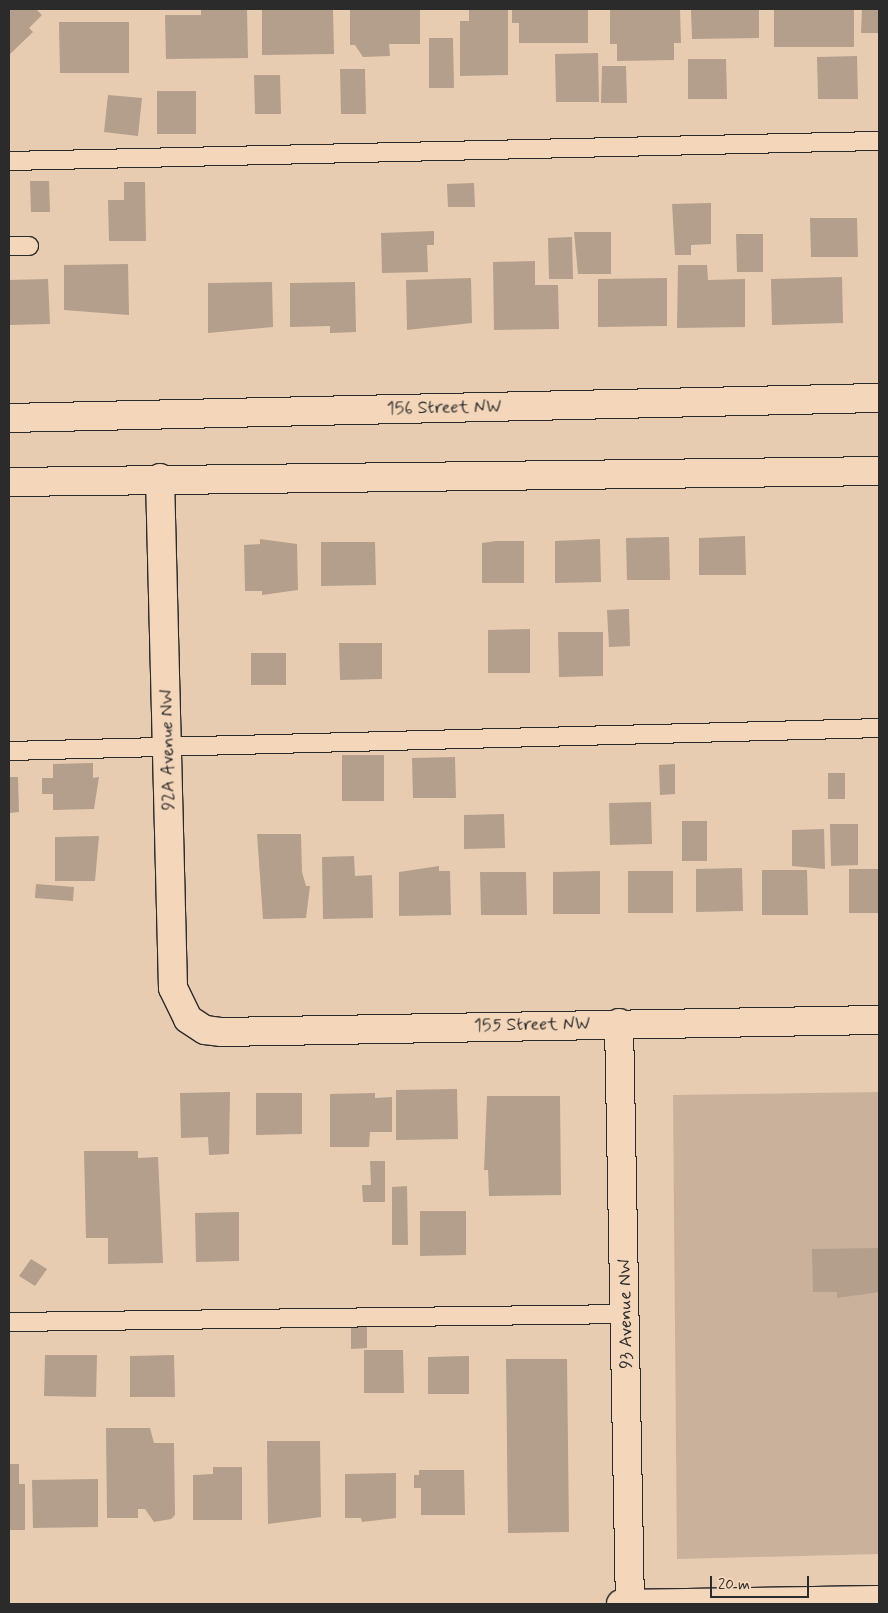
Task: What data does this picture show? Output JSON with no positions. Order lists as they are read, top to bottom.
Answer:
{
  "streets": {
    "street": [
      "156 Street NW",
      "92A Avenue NW",
      "155 Street NW",
      "93 Avenue NW"
    ]
  },
  "crossings": [
    ["92A Avenue NW", "155 Street NW"],
    ["155 Street NW", "93 Avenue NW"]
  ],
  "scale_bar": "20 m"
}
